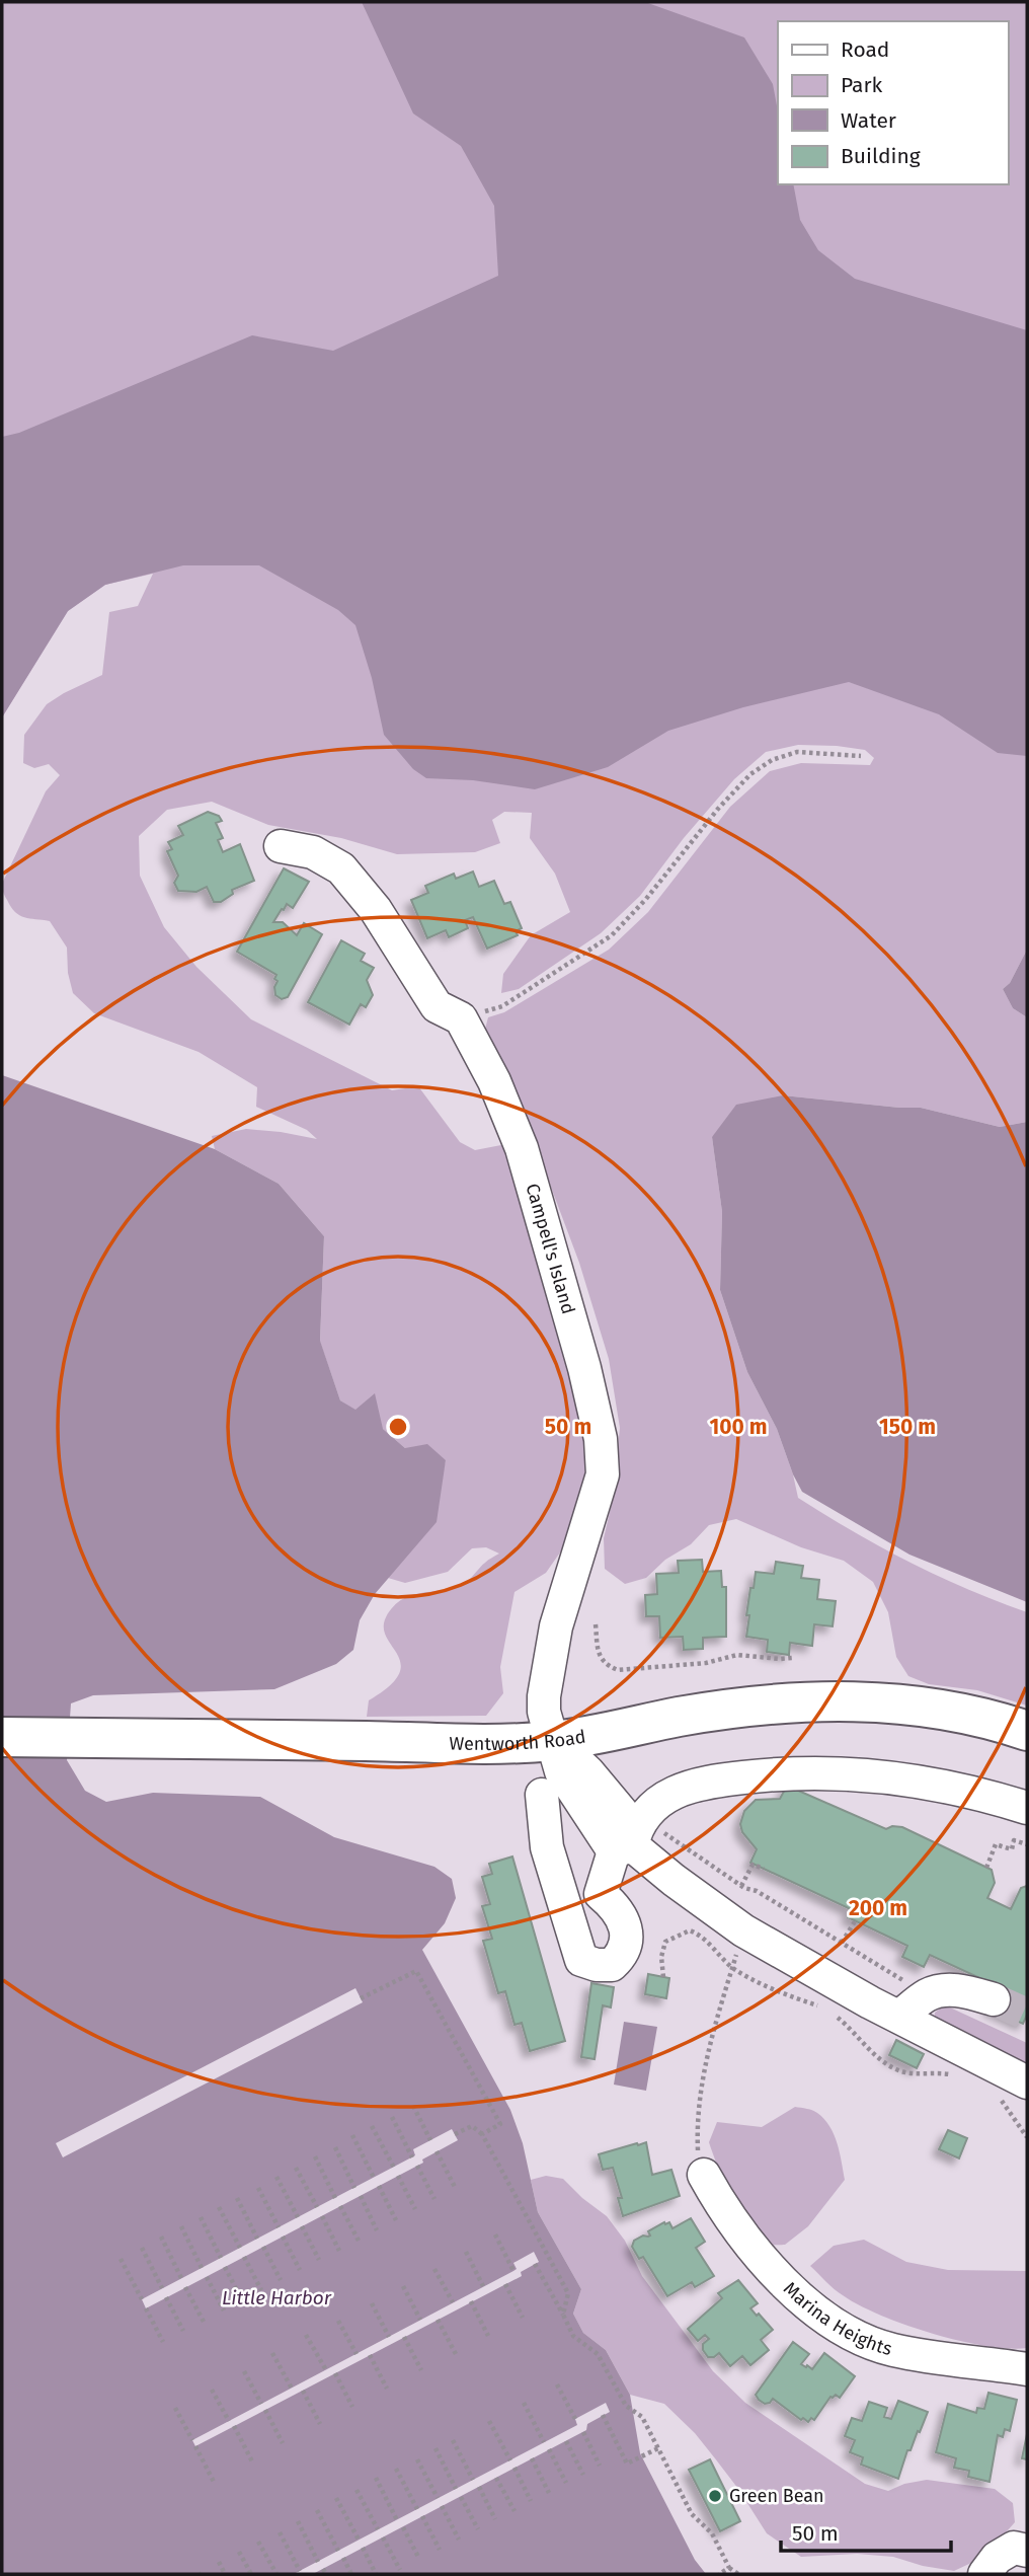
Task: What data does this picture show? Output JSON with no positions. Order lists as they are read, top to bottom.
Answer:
{
  "streets": {
    "main road": ["Wentworth Road"],
    "street": ["Campell's Island", "Marina Heights"]
  },
  "crossings": [
    ["Campell's Island", "Wentworth Road"]
  ],
  "water": ["Little Harbor"],
  "places": ["Green Bean"],
  "legend": [
    "Road",
    "Park",
    "Water",
    "Building"
  ],
  "scale_bar": "50 m",
  "rings": [
    "50 m",
    "100 m",
    "150 m",
    "200 m"
  ]
}
